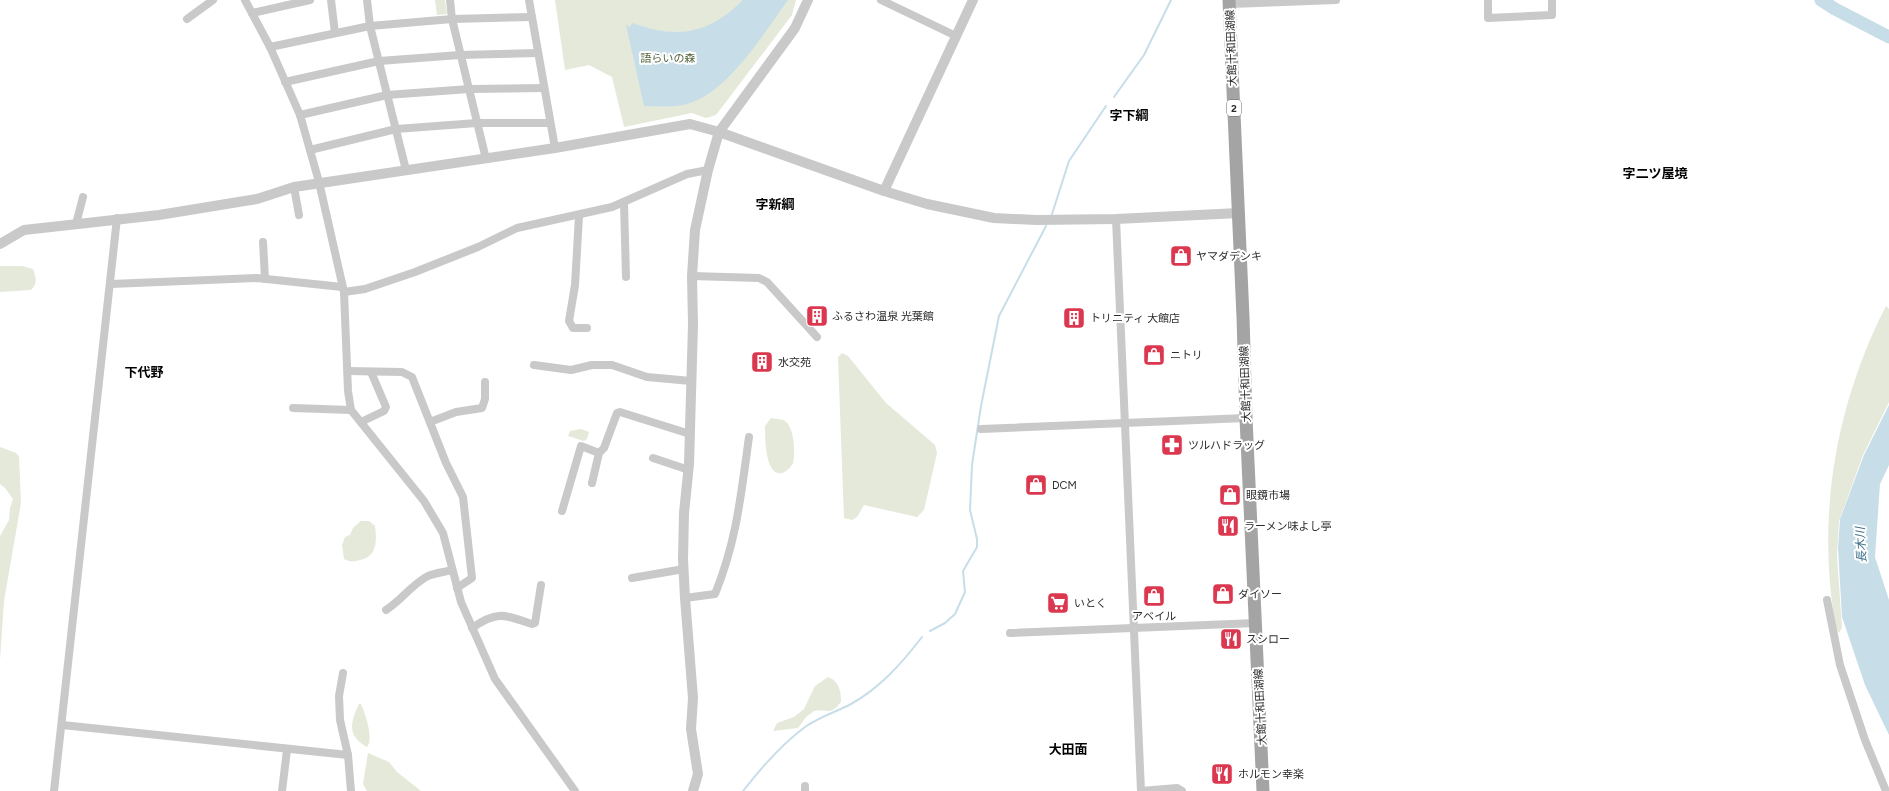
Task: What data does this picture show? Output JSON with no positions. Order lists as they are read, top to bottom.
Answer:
{
  "streets": {
    "main road": ["大館十和田湖線", "2"]
  },
  "districts": [
    "字下綱",
    "字二ツ屋境",
    "字新綱",
    "下代野",
    "大田面"
  ],
  "water": ["長木川"],
  "parks": ["語らいの森"],
  "places": {
    "shop": [
      "ヤマダデンキ",
      "ニトリ",
      "DCM",
      "眼鏡市場",
      "ダイソー",
      "アベイル"
    ],
    "building": ["ふるさわ温泉 光葉館", "トリニティ 大館店", "水交苑"],
    "pharmacy": ["ツルハドラッグ"],
    "restaurant": ["ラーメン味よし亭", "スシロー", "ホルモン幸楽"],
    "supermarket": ["いとく"]
  }
}
